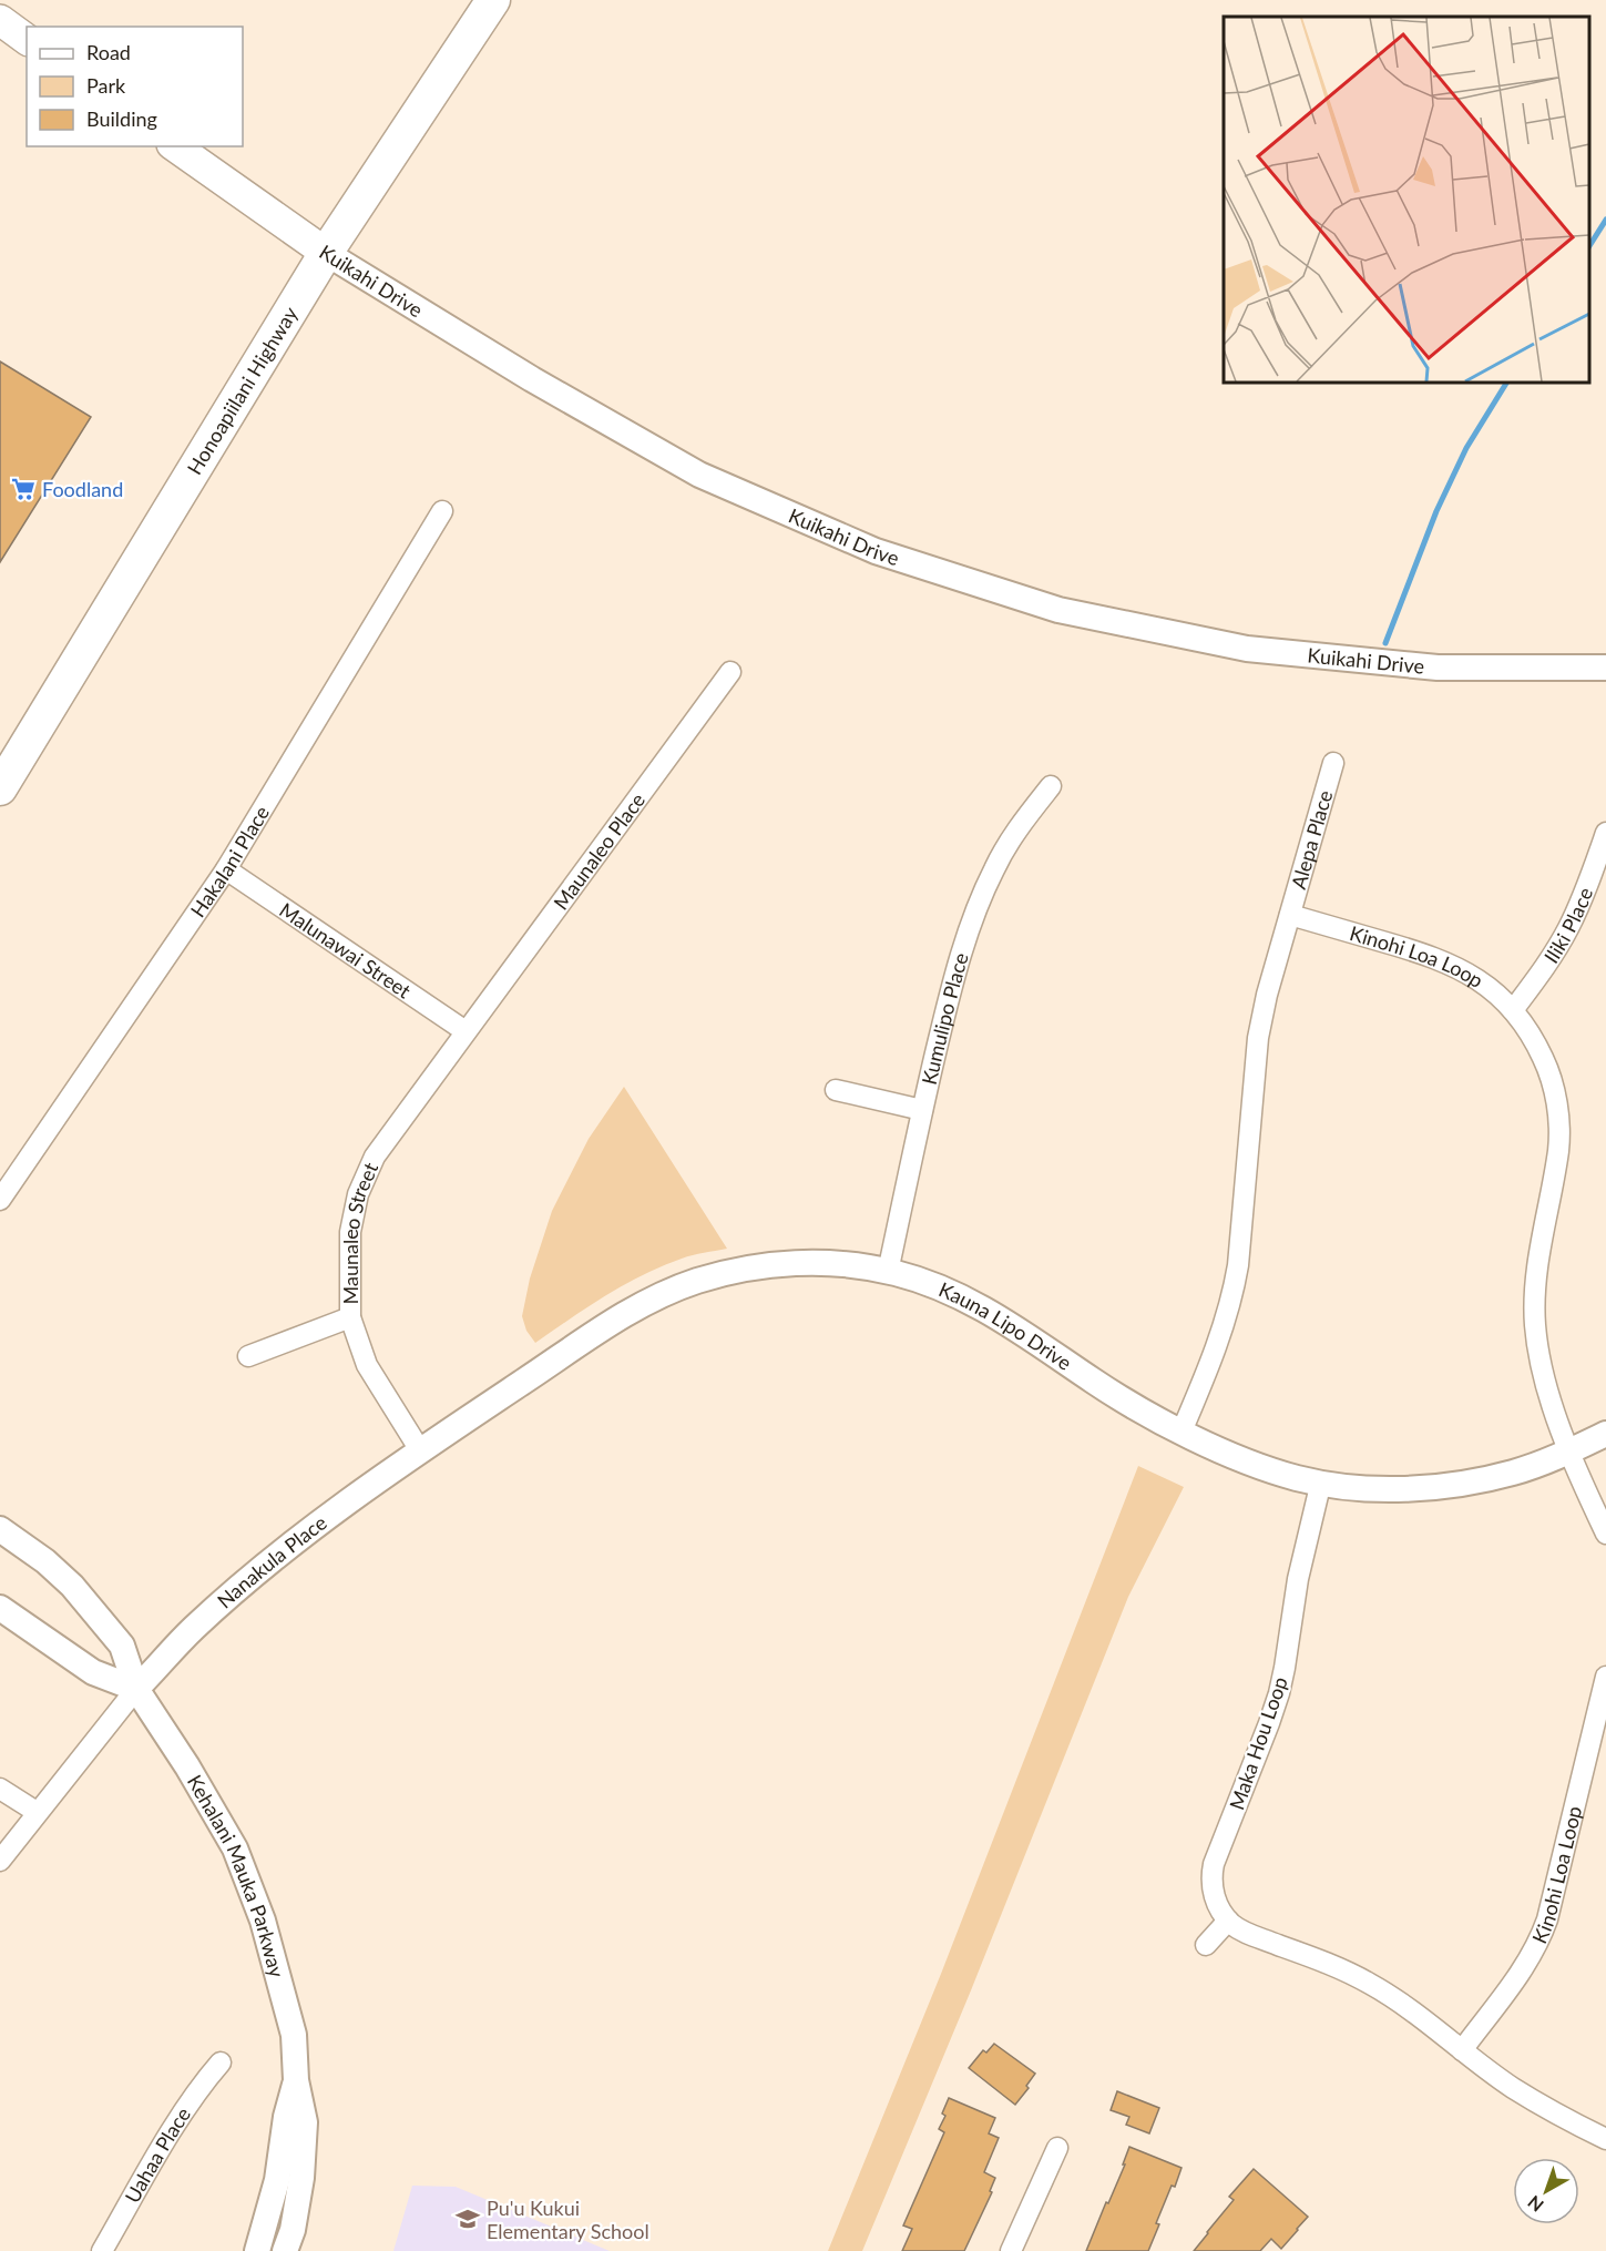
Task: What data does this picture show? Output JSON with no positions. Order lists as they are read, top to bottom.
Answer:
{
  "streets": {
    "main road": ["Kuikahi Drive", "Honoapiilani Highway"],
    "street": [
      "Alepa Place",
      "Maunaleo Place",
      "Hakalani Place",
      "Iliki Place",
      "Malunawai Street",
      "Kinohi Loa Loop",
      "Kumulipo Place",
      "Maunaleo Street",
      "Kauna Lipo Drive",
      "Nanakula Place",
      "Maka Hou Loop",
      "Kehalani Mauka Parkway",
      "Uahaa Place"
    ]
  },
  "crossings": [
    ["Kuikahi Drive", "Honoapiilani Highway"],
    ["Alepa Place", "Kinohi Loa Loop"],
    ["Maunaleo Place", "Malunawai Street"],
    ["Maunaleo Place", "Maunaleo Street"],
    ["Hakalani Place", "Malunawai Street"],
    ["Iliki Place", "Kinohi Loa Loop"],
    ["Malunawai Street", "Maunaleo Street"],
    ["Kinohi Loa Loop", "Kauna Lipo Drive"],
    ["Kumulipo Place", "Kauna Lipo Drive"],
    ["Maunaleo Street", "Kauna Lipo Drive"],
    ["Maunaleo Street", "Nanakula Place"],
    ["Kauna Lipo Drive", "Nanakula Place"],
    ["Kauna Lipo Drive", "Maka Hou Loop"],
    ["Nanakula Place", "Kehalani Mauka Parkway"]
  ],
  "places": {
    "supermarket": ["Foodland"],
    "school or university": ["Pu'u Kukui Elementary School"]
  },
  "legend": ["Road", "Park", "Building"],
  "north": "bottom left"
}
